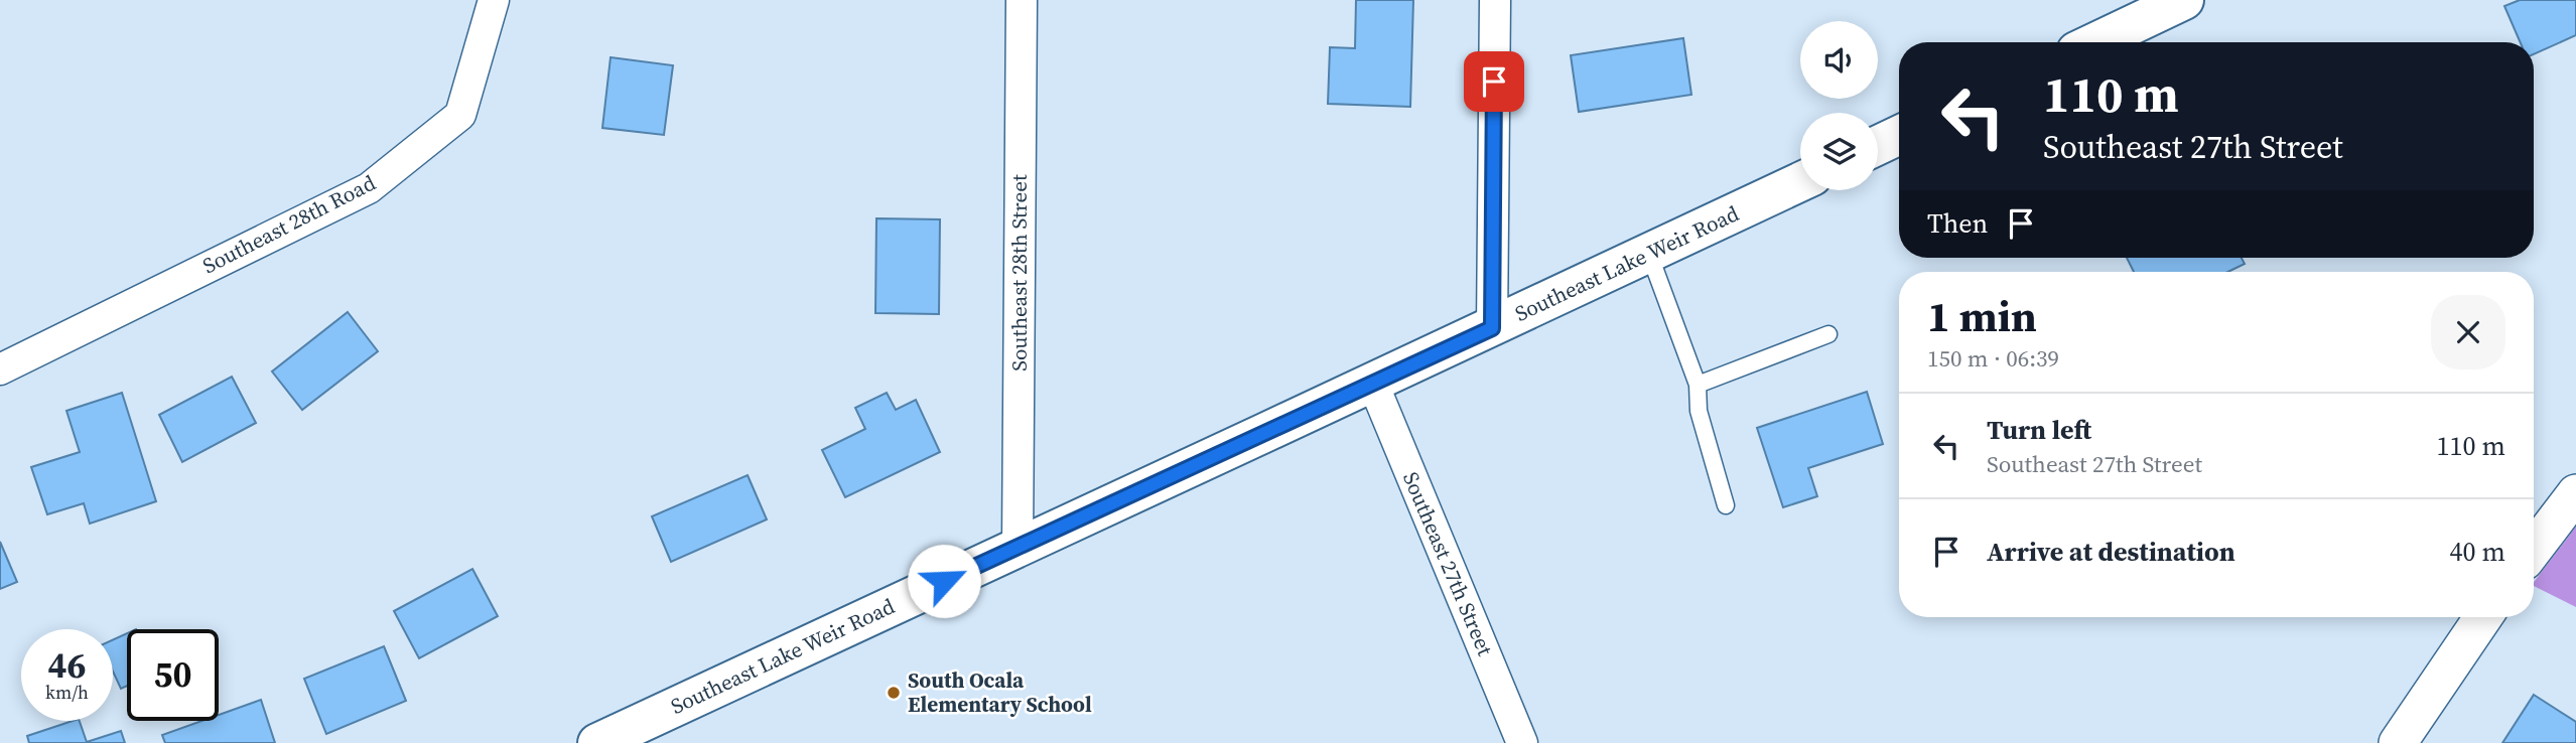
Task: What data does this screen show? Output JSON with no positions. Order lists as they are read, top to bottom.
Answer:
{
  "streets": {
    "main road": ["Southeast Lake Weir Road"],
    "street": ["Southeast 28th Road", "Southeast 28th Street", "Southeast 27th Street"]
  },
  "crossings": [
    ["Southeast Lake Weir Road", "Southeast 28th Street"],
    ["Southeast Lake Weir Road", "Southeast 27th Street"]
  ],
  "places": ["South Ocala Elementary School"],
  "page": {
    "turn": ["110 m", "Southeast 27th Street"],
    "then": "Then",
    "heading": ["1 min", "150 m · 06:39"],
    "list": [
      {
        "name": "Turn left",
        "note": "Southeast 27th Street",
        "value": "110 m"
      },
      {
        "name": "Arrive at destination",
        "value": "40 m"
      }
    ],
    "speed": "46 km/h",
    "limit": "50"
  }
}
